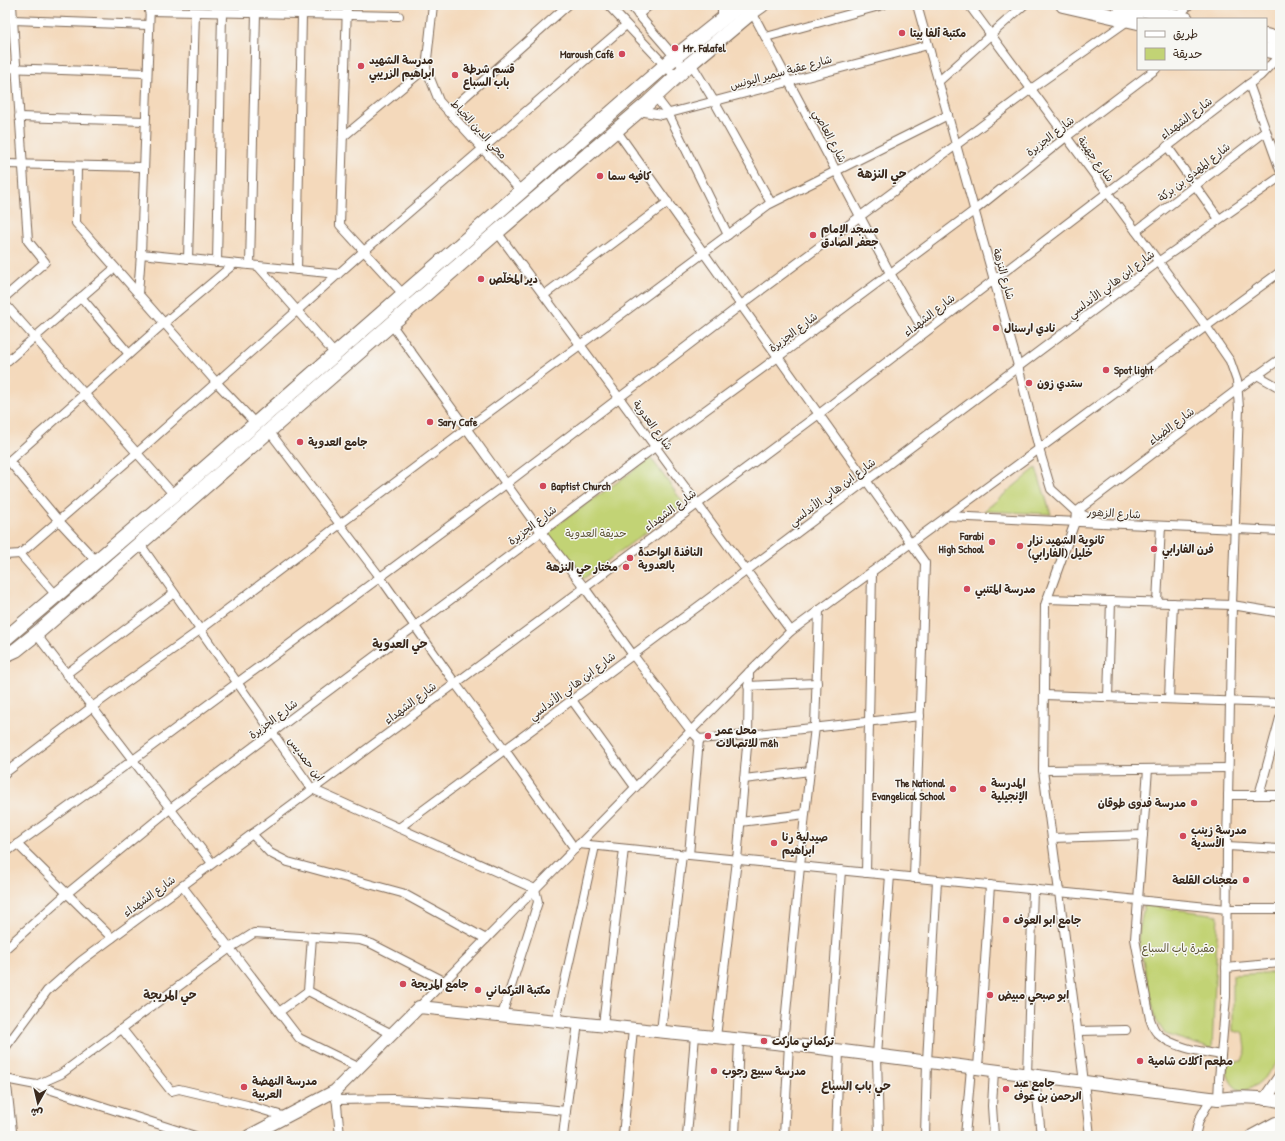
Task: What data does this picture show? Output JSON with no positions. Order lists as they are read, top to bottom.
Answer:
{
  "streets": {
    "street": [
      "شارع عقبة سمير اليونس",
      "شارع الشهداء",
      "محي الدين الخياط",
      "شارع العاصي",
      "شارع الجزيرة",
      "شارع جهينة",
      "شارع المهدي بن بركة",
      "شارع النزهة",
      "شارع ابن هاني الأندلسي",
      "شارع العدوية",
      "شارع الضياء",
      "شارع الزهور",
      "ابن حمديس"
    ]
  },
  "crossings": [
    ["شارع عقبة سمير اليونس", "شارع العاصي"],
    ["شارع عقبة سمير اليونس", "شارع النزهة"],
    ["شارع الشهداء", "شارع العاصي"],
    ["شارع الشهداء", "شارع جهينة"],
    ["شارع الشهداء", "شارع النزهة"],
    ["شارع الشهداء", "شارع العدوية"],
    ["شارع الشهداء", "ابن حمديس"],
    ["شارع العاصي", "شارع الجزيرة"],
    ["شارع الجزيرة", "شارع جهينة"],
    ["شارع الجزيرة", "شارع النزهة"],
    ["شارع الجزيرة", "شارع العدوية"],
    ["شارع الجزيرة", "ابن حمديس"],
    ["شارع جهينة", "شارع المهدي بن بركة"],
    ["شارع جهينة", "شارع ابن هاني الأندلسي"],
    ["شارع جهينة", "شارع الضياء"],
    ["شارع جهينة", "شارع الزهور"],
    ["شارع النزهة", "شارع ابن هاني الأندلسي"],
    ["شارع النزهة", "شارع الضياء"],
    ["شارع النزهة", "شارع الزهور"],
    ["شارع ابن هاني الأندلسي", "شارع العدوية"],
    ["شارع ابن هاني الأندلسي", "ابن حمديس"]
  ],
  "districts": [
    "حي النزهة",
    "حي العدوية",
    "حي المريجة",
    "حي باب السباع"
  ],
  "parks": ["حديقة العدوية", "مقبرة باب السباع"],
  "places": [
    "مكتبة ألفا بيتا",
    "Mr. Falafel",
    "Maroush Café",
    "مدرسة الشهيد ابراهيم الزريبي",
    "قسم شرطة باب السباع",
    "كافيه سما",
    "مسجد الإمام جعفر الصادق",
    "دير المخلّص",
    "نادي ارسنال",
    "Spot light",
    "ستدي زون",
    "Sary Cafe",
    "جامع العدوية",
    "Baptist Church",
    "Farabi High School",
    "ثانوية الشهيد نزار خليل (الفارابي)",
    "فرن الفارابي",
    "النافذة الواحدة بالعدوية",
    "مختار حي النزهة",
    "مدرسة المتنبي",
    "محل عمر للاتصالات m&h",
    "The National Evangelical School",
    "المدرسة الإنجيلية",
    "مدرسة فدوى طوقان",
    "مدرسة زينب الأسدية",
    "صيدلية رنا ابراهيم",
    "معجنات القلعة",
    "جامع ابو العوف",
    "جامع المريجة",
    "مكتبة التركماني",
    "ابو صبحي مبيض",
    "تركماني ماركت",
    "مطعم أكلات شامية",
    "مدرسة سبيع رجوب",
    "مدرسة النهضة العربية",
    "جامع عبد الرحمن بن عوف"
  ],
  "legend": ["طريق", "حديقة"],
  "north": "bottom"
}
